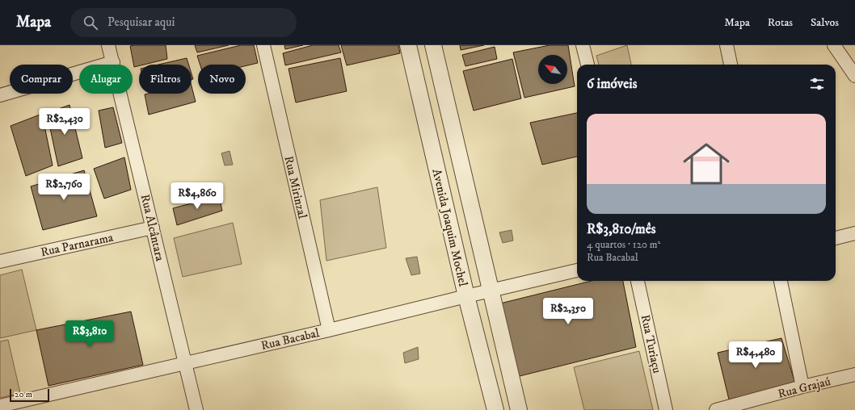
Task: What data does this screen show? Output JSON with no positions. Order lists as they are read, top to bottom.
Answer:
{
  "streets": {
    "street": [
      "Rua Mirinzal",
      "Rua Alcântara",
      "Avenida Joaquim Mochel",
      "Rua Parnarama",
      "Rua Bacabal",
      "Rua Turiaçu",
      "Rua Grajaú"
    ]
  },
  "crossings": [
    ["Rua Mirinzal", "Rua Bacabal"],
    ["Rua Alcântara", "Rua Parnarama"],
    ["Rua Alcântara", "Rua Bacabal"],
    ["Avenida Joaquim Mochel", "Rua Bacabal"]
  ],
  "scale_bar": "20 m",
  "north": "top left",
  "page": {
    "header": "Mapa",
    "search": "Pesquisar aqui",
    "nav": ["Mapa", "Rotas", "Salvos"],
    "chip": [
      "Comprar",
      "Alugar",
      "Filtros",
      "Novo"
    ],
    "heading": "6 imóveis",
    "list": [
      {
        "name": "R$3,810/mês",
        "note": "4 quartos · 120 m² · Rua Bacabal"
      }
    ],
    "price": [
      "R$2,430",
      "R$2,760",
      "R$4,860",
      "R$2,350",
      "R$3,810",
      "R$4,480"
    ],
    "scale": "20 m"
  }
}
